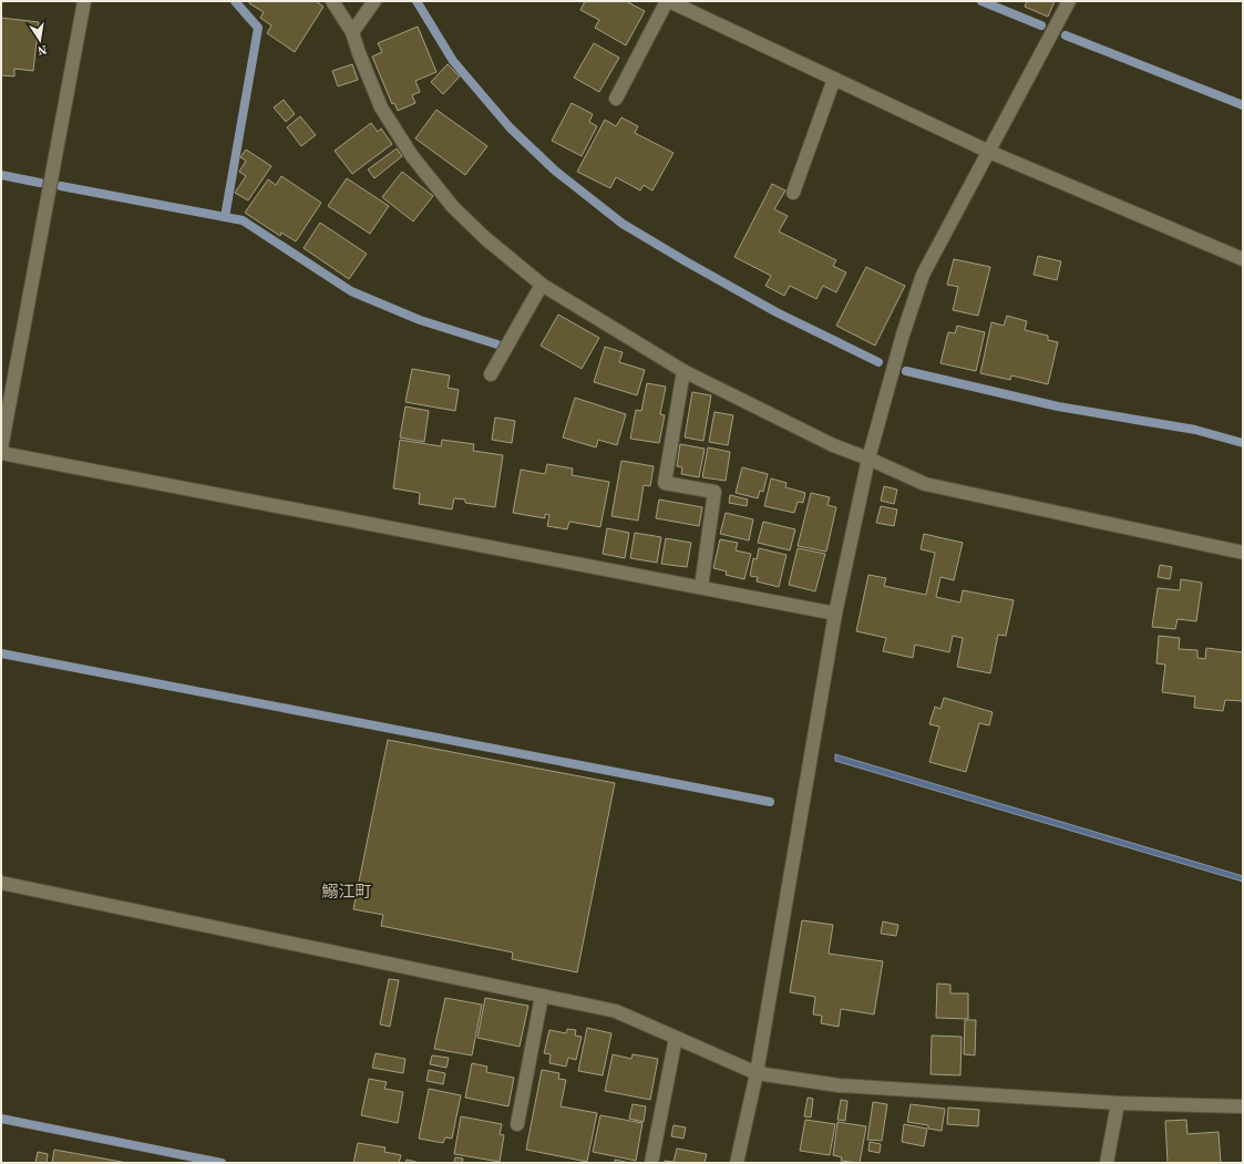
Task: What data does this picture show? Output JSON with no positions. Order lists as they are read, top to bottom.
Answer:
{
  "districts": ["鰯江町"],
  "north": "bottom"
}
